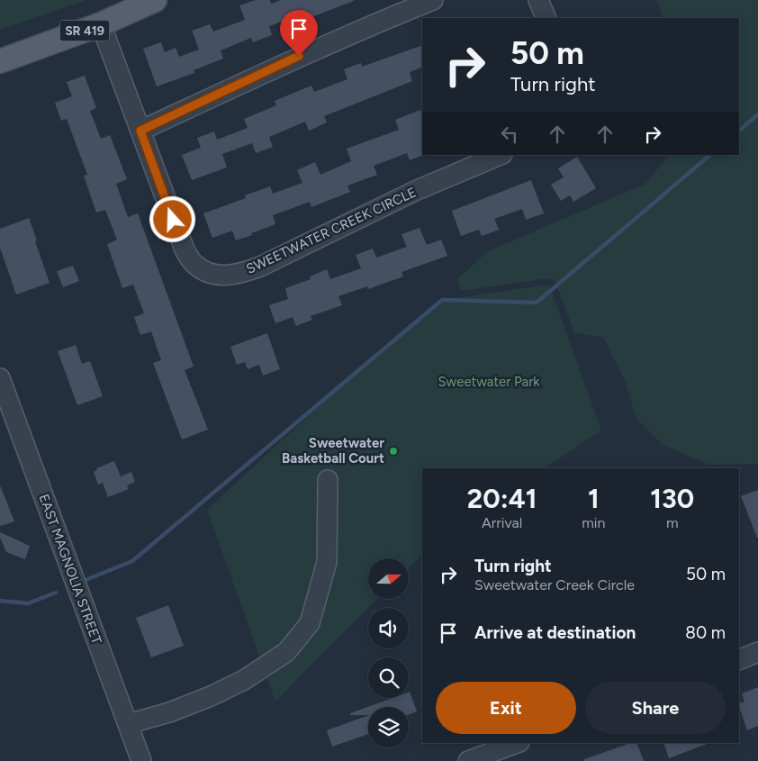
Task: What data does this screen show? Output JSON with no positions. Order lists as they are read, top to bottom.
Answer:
{
  "streets": {
    "main road": ["SR 419"],
    "street": ["SWEETWATER CREEK CIRCLE", "EAST MAGNOLIA STREET"]
  },
  "crossings": [
    ["SR 419", "SWEETWATER CREEK CIRCLE"]
  ],
  "parks": ["Sweetwater Park"],
  "places": ["Sweetwater Basketball Court"],
  "north": "right",
  "page": {
    "turn": ["50 m", "Turn right"],
    "eta": [
      "20:41",
      "Arrival",
      "1",
      "min",
      "130",
      "m"
    ],
    "list": [
      {
        "name": "Turn right",
        "note": "Sweetwater Creek Circle",
        "value": "50 m"
      },
      {
        "name": "Arrive at destination",
        "value": "80 m"
      }
    ],
    "buttons": ["Exit", "Share"]
  }
}
